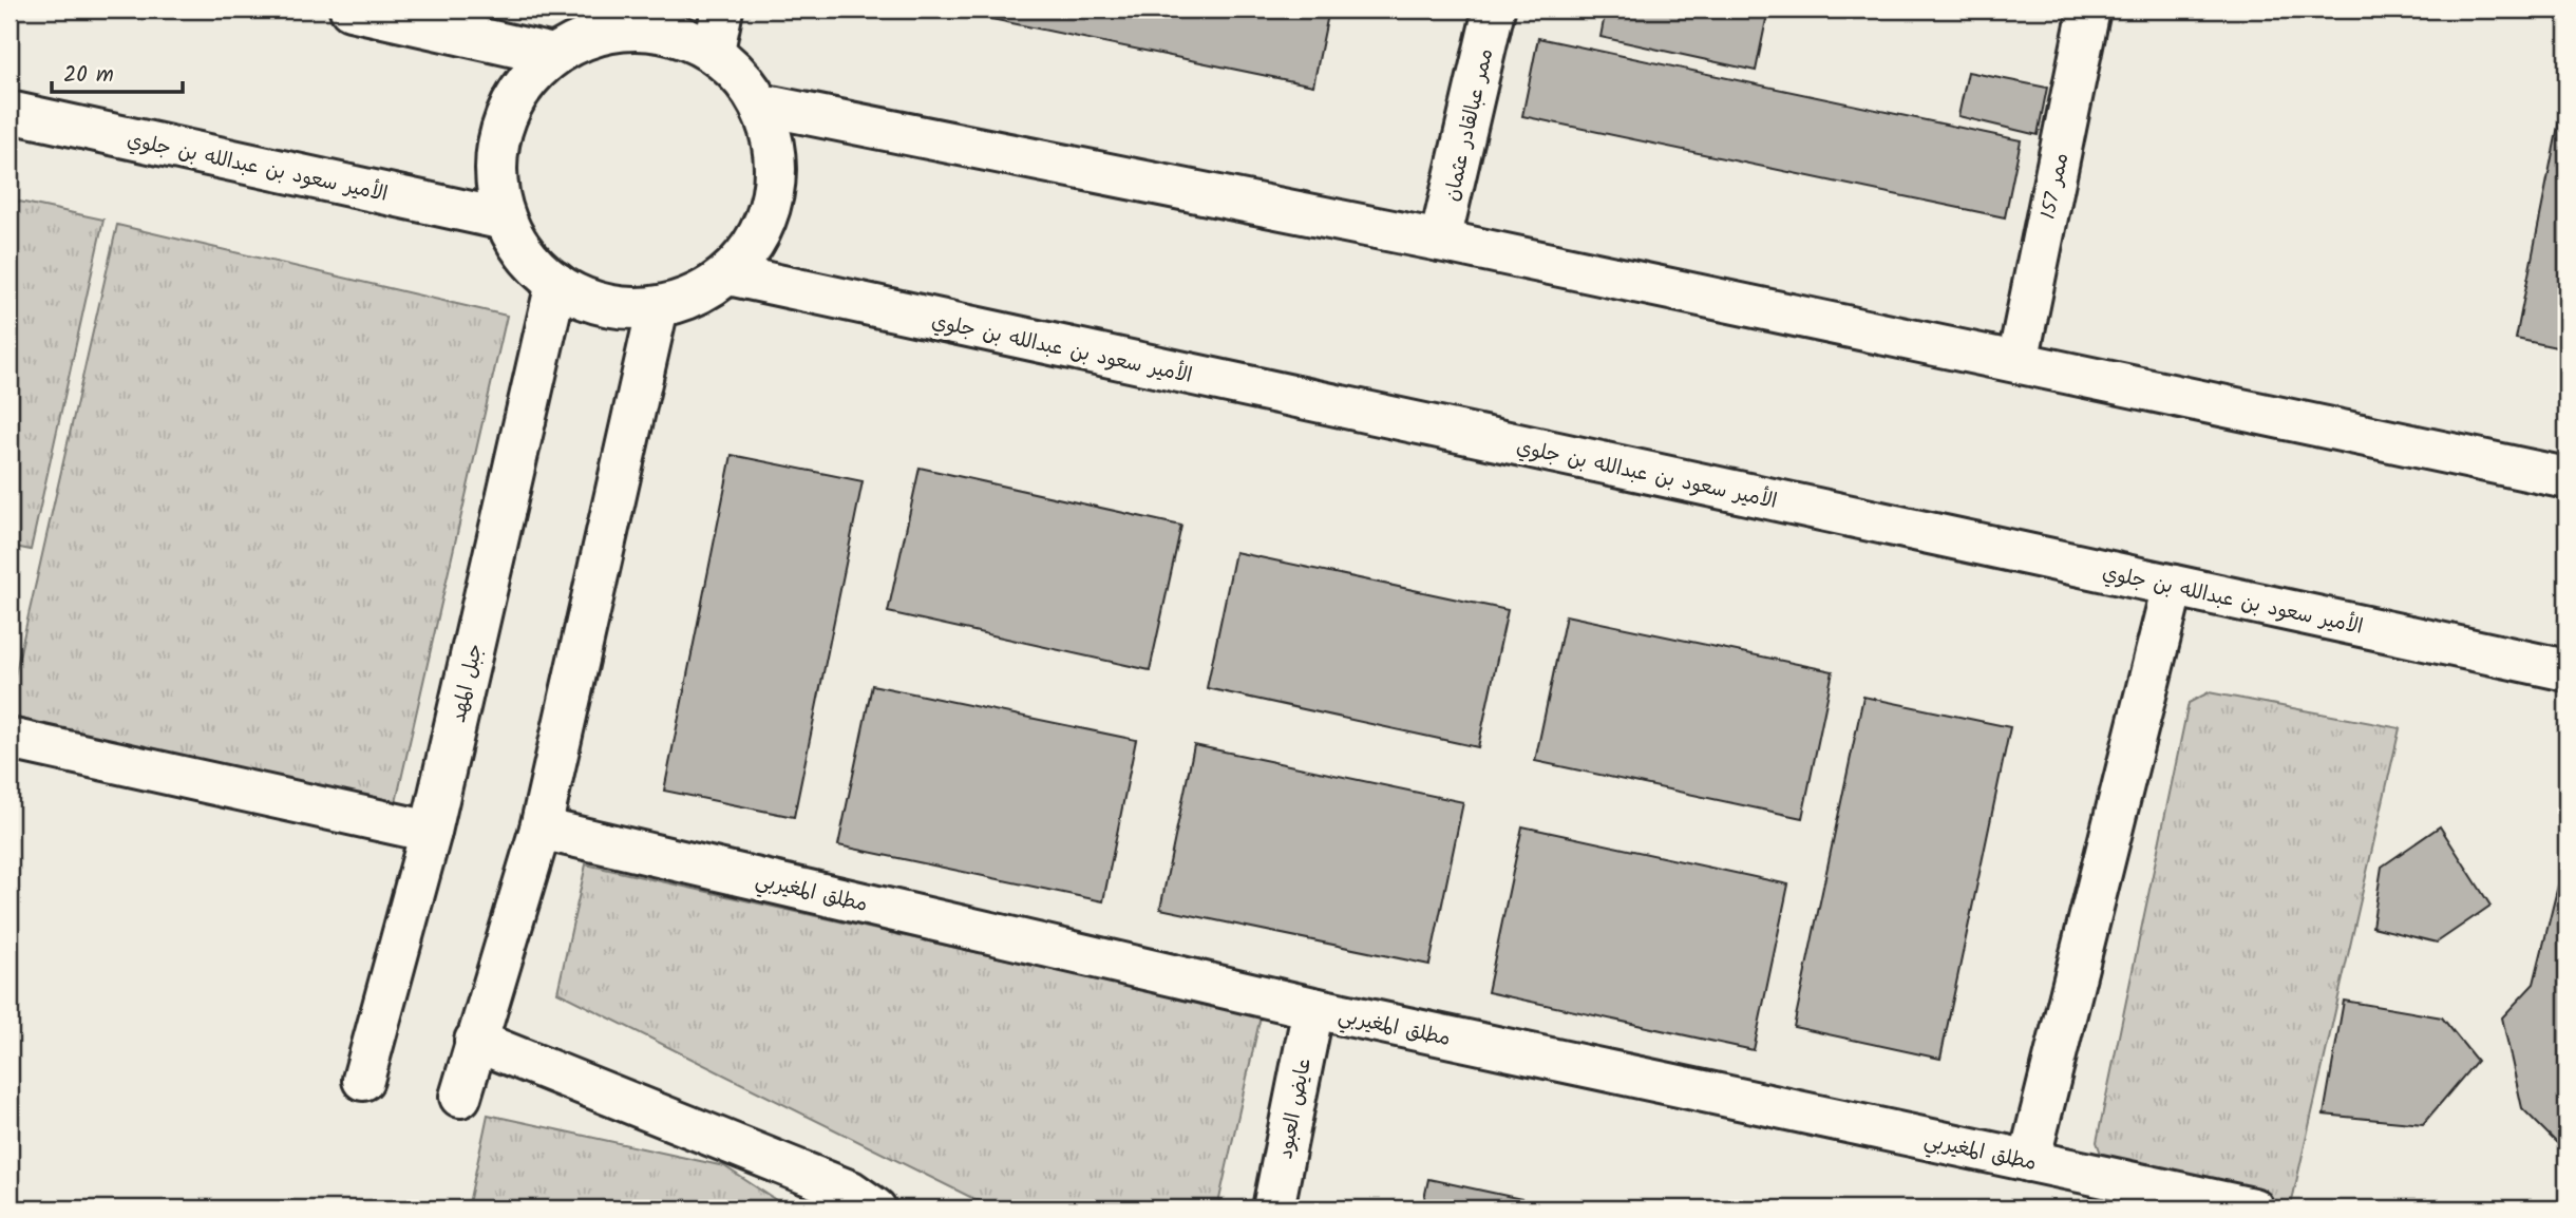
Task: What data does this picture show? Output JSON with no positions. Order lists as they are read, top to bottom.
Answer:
{
  "streets": {
    "street": [
      "ممر عبالقادر عثمان",
      "الأمير سعود بن عبدالله بن جلوي",
      "ممر 157",
      "جبل المهد",
      "مطلق المغيربي",
      "عايض العبود"
    ]
  },
  "crossings": [
    ["مطلق المغيربي", "عايض العبود"]
  ],
  "scale_bar": "20 m"
}
